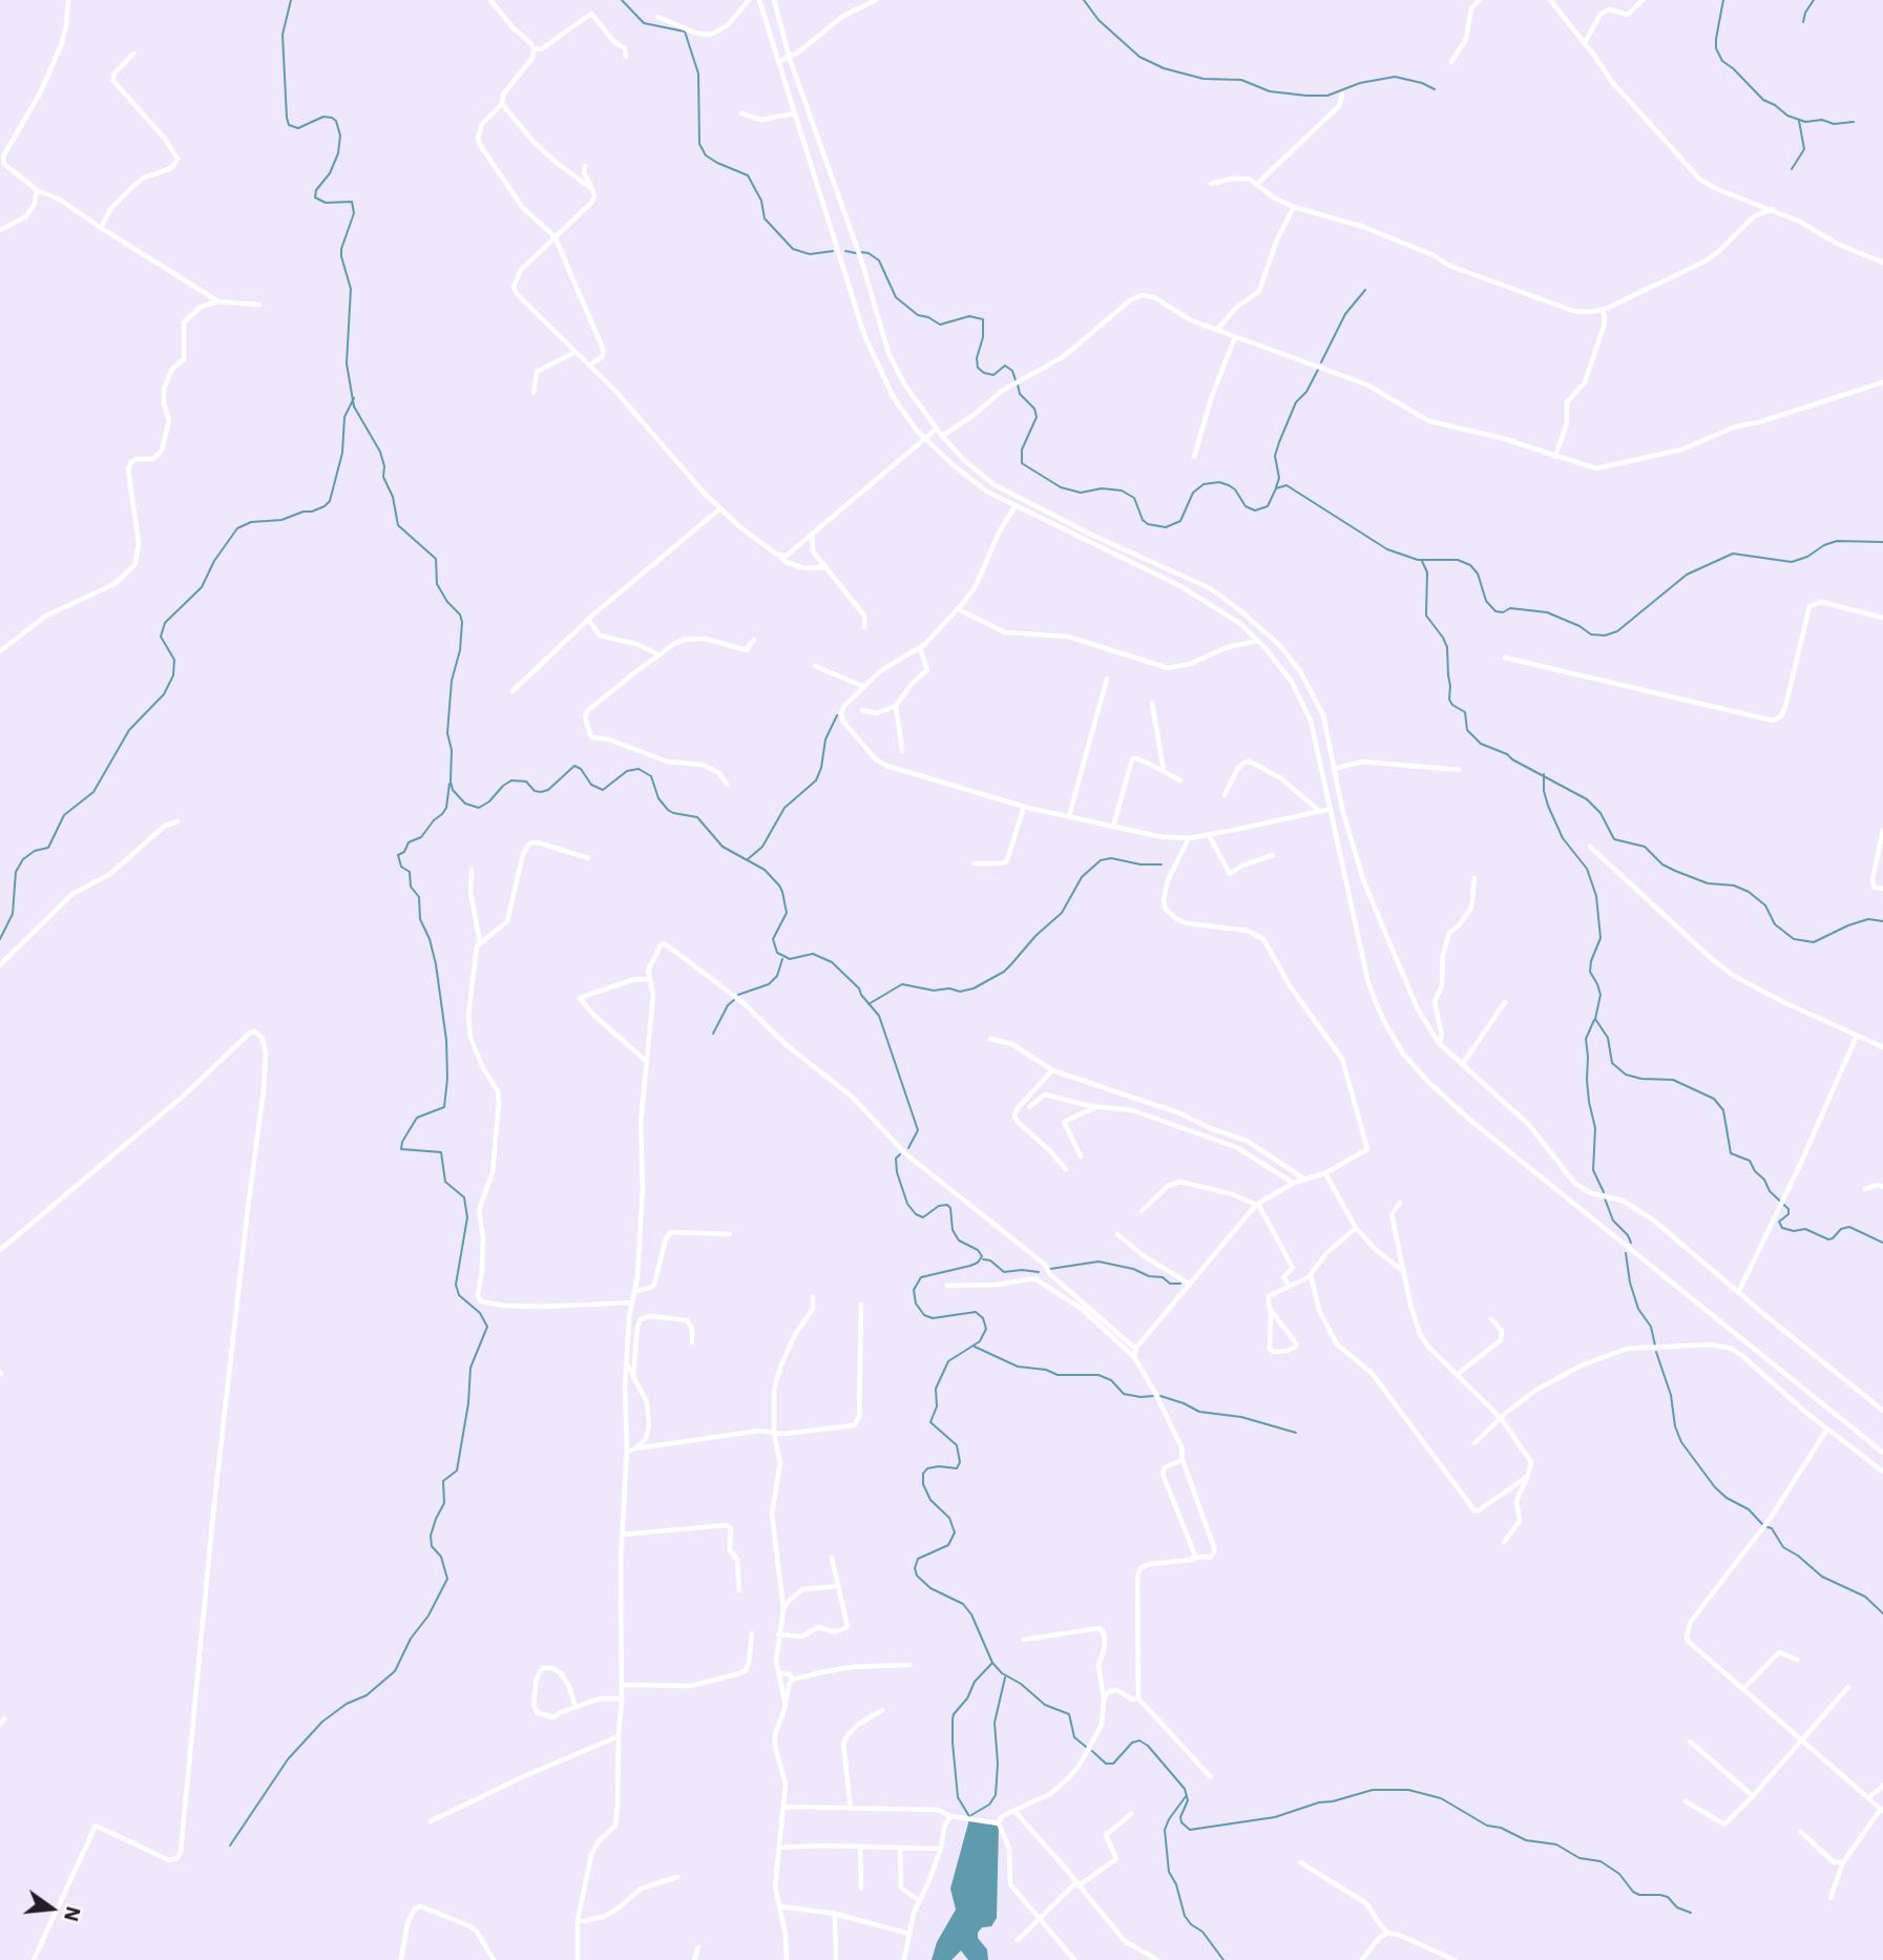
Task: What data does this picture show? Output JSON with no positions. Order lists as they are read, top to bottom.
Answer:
{
  "north": "right"
}
